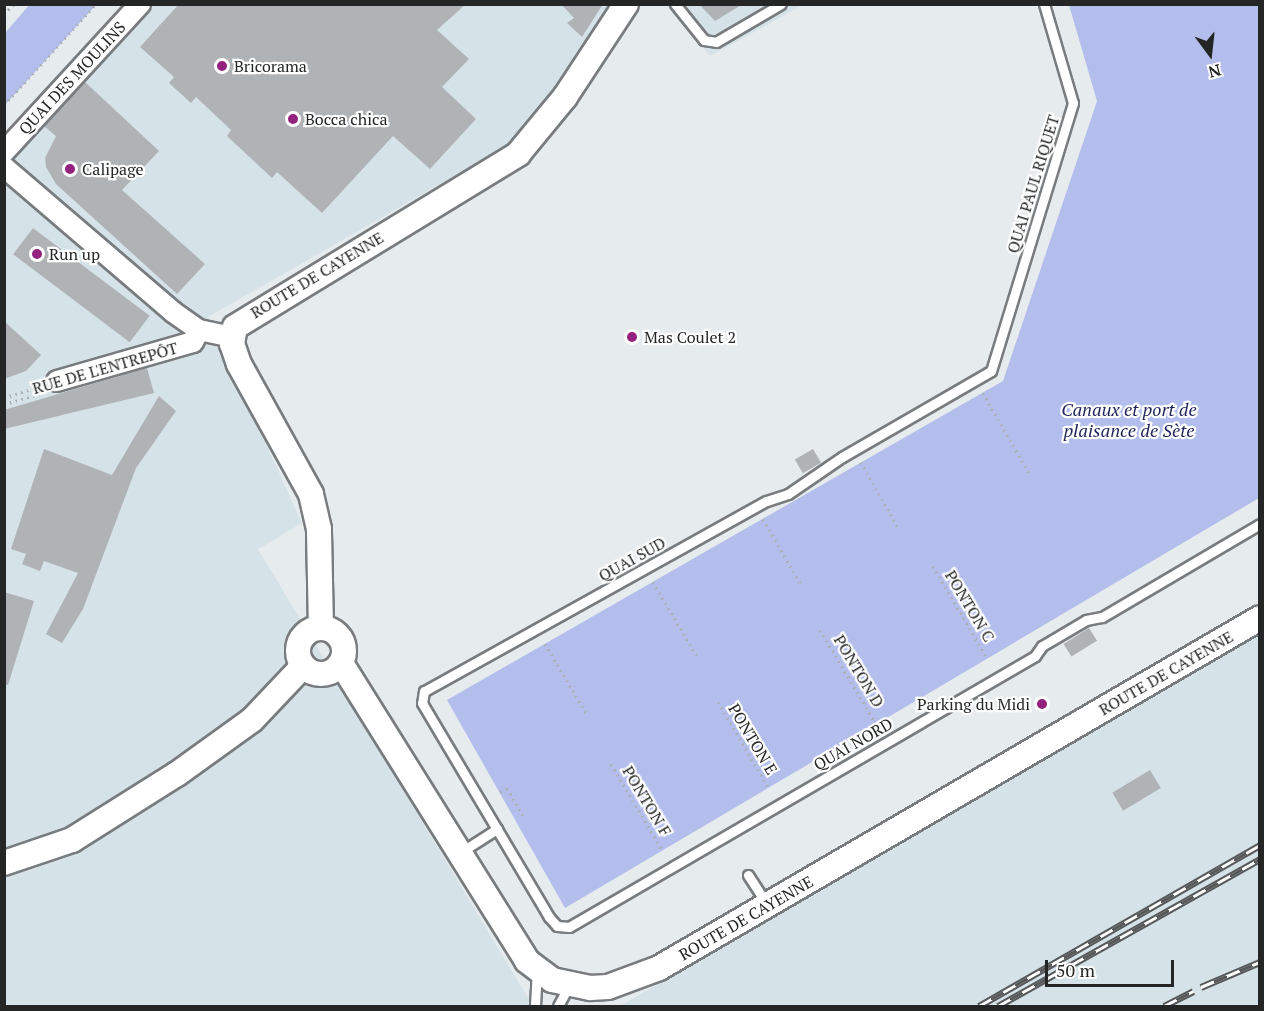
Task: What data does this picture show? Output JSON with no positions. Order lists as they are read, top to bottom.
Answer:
{
  "streets": {
    "street": ["QUAI DES MOULINS", "ROUTE DE CAYENNE", "RUE DE L'ENTREPÔT"],
    "lane": ["QUAI PAUL RIQUET", "QUAI SUD", "QUAI NORD"],
    "path": [
      "PONTON C",
      "PONTON D",
      "PONTON E",
      "PONTON F"
    ]
  },
  "crossings": [
    ["QUAI PAUL RIQUET", "QUAI SUD"],
    ["QUAI SUD", "QUAI NORD"]
  ],
  "water": ["Canaux et port de plaisance de Sète"],
  "places": [
    "Bricorama",
    "Bocca chica",
    "Calipage",
    "Run up",
    "Mas Coulet 2",
    "Parking du Midi"
  ],
  "scale_bar": "50 m",
  "north": "bottom"
}
